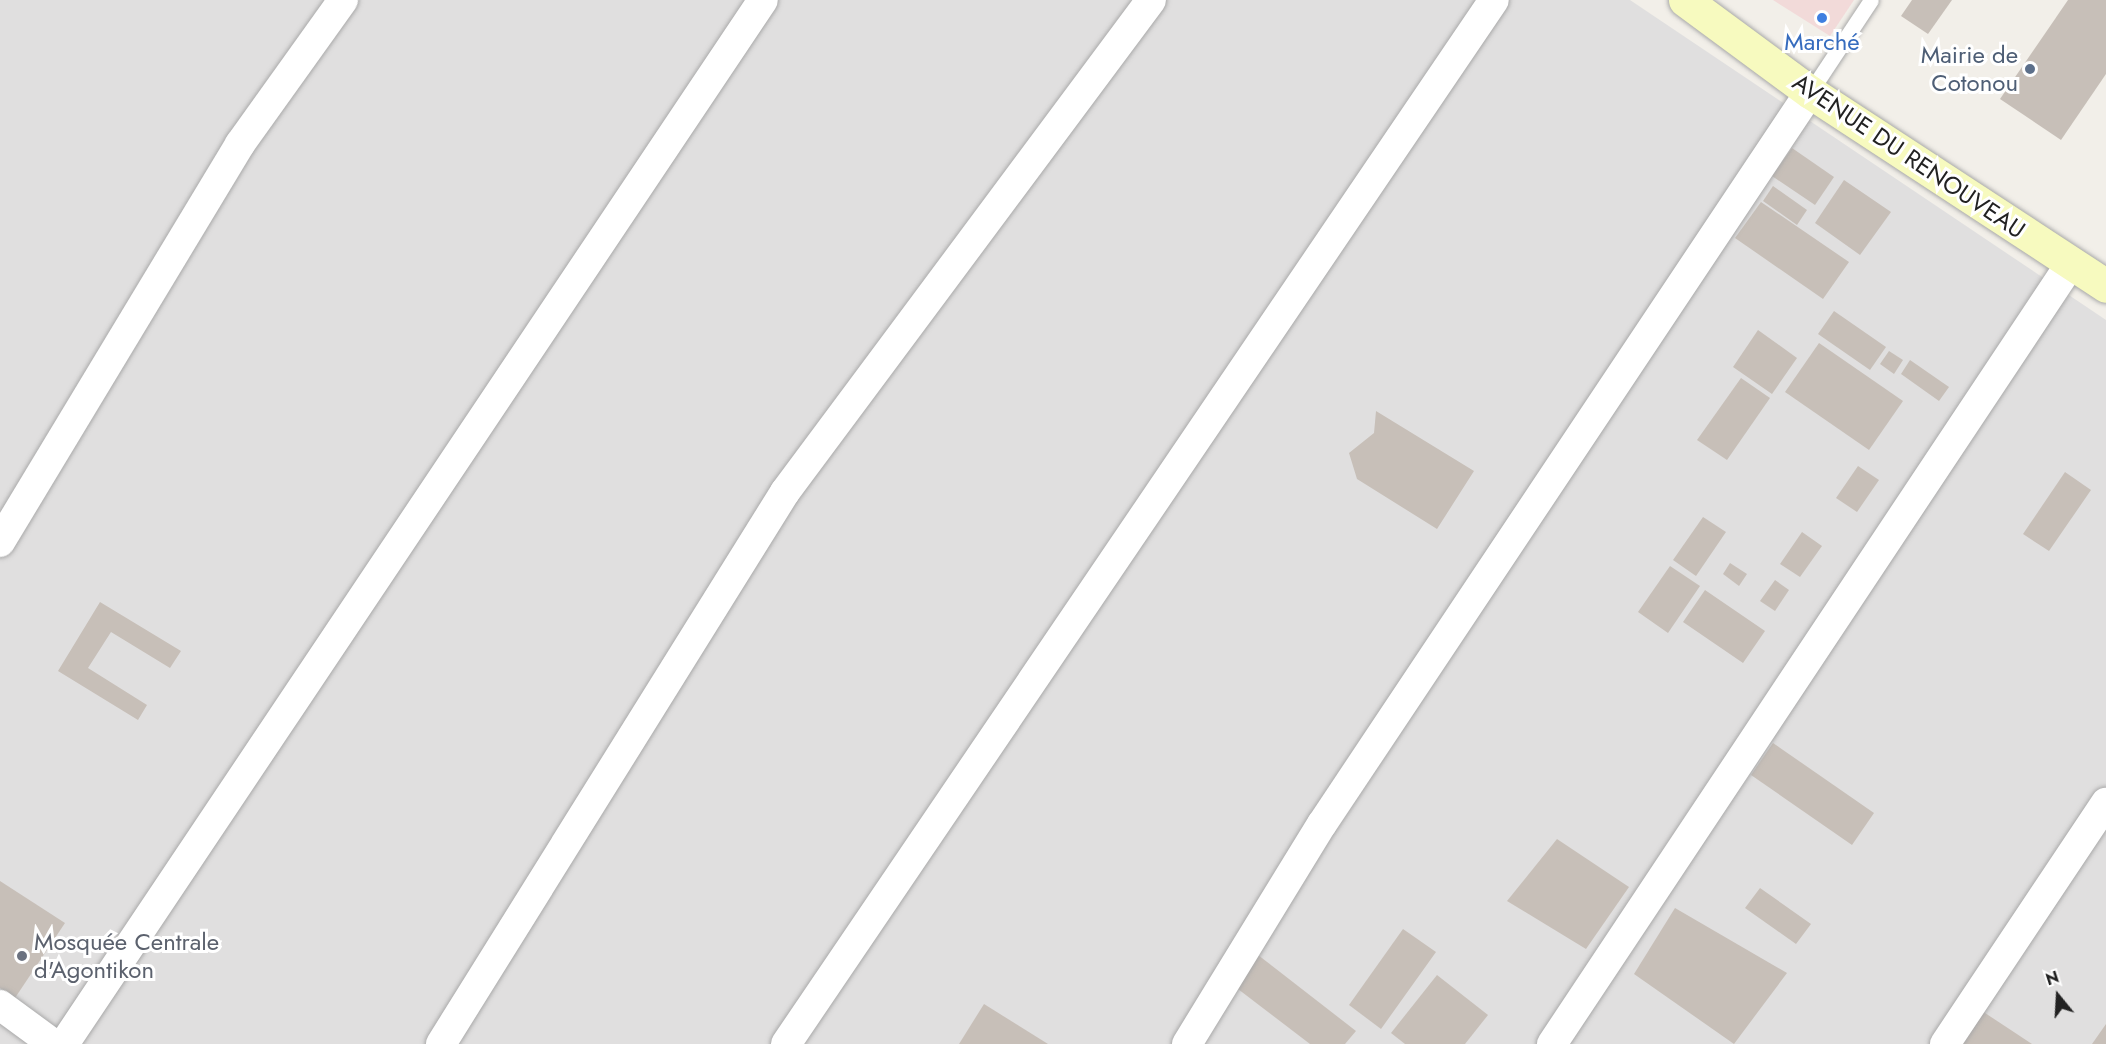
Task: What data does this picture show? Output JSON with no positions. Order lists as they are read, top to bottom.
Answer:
{
  "streets": {
    "main road": ["AVENUE DU RENOUVEAU"]
  },
  "places": ["Marché", "Mairie de Cotonou", "Mosquée Centrale d'Agontikon"],
  "north": "top"
}
